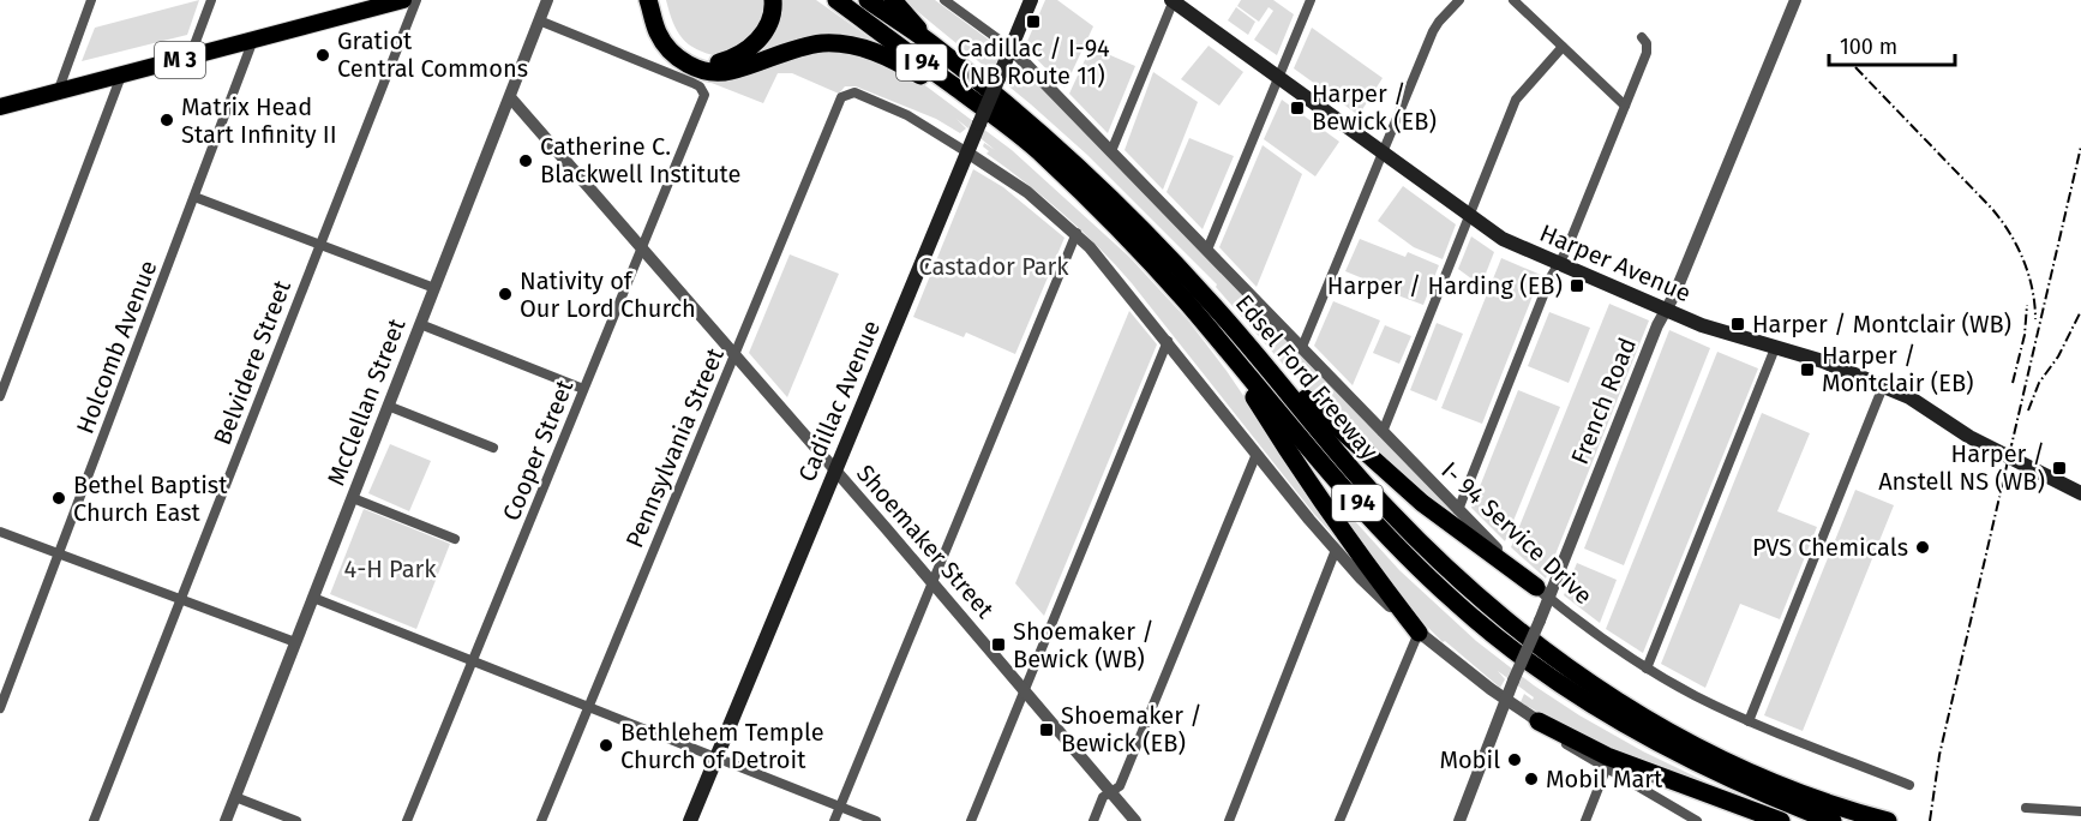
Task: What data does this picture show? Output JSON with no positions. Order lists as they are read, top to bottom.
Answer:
{
  "streets": {
    "highway": ["I 94", "Edsel Ford Freeway"],
    "main road": ["M 3", "Harper Avenue", "Cadillac Avenue"],
    "street": [
      "Holcomb Avenue",
      "Belvidere Street",
      "French Road",
      "McClellan Street",
      "Pennsylvania Street",
      "Cooper Street",
      "I- 94 Service Drive",
      "Shoemaker Street"
    ]
  },
  "crossings": [
    ["M 3", "Holcomb Avenue"],
    ["Harper Avenue", "French Road"],
    ["Edsel Ford Freeway", "Cadillac Avenue"],
    ["Edsel Ford Freeway", "I- 94 Service Drive"],
    ["Cadillac Avenue", "Pennsylvania Street"],
    ["Cadillac Avenue", "Shoemaker Street"],
    ["French Road", "I- 94 Service Drive"],
    ["McClellan Street", "Cooper Street"],
    ["McClellan Street", "Shoemaker Street"],
    ["Pennsylvania Street", "Shoemaker Street"],
    ["Cooper Street", "Shoemaker Street"]
  ],
  "parks": ["Castador Park", "4-H Park"],
  "places": {
    "transit": [
      "Cadillac / I-94 (NB Route 11)",
      "Harper / Bewick (EB)",
      "Harper / Harding (EB)",
      "Harper / Montclair (WB)",
      "Harper / Montclair (EB)",
      "Harper / Anstell NS (WB)",
      "Shoemaker / Bewick (WB)",
      "Shoemaker / Bewick (EB)"
    ],
    "other": [
      "Gratiot Central Commons",
      "Matrix Head Start Infinity II",
      "Catherine C. Blackwell Institute",
      "Nativity of Our Lord Church",
      "Bethel Baptist Church East",
      "PVS Chemicals",
      "Bethlehem Temple Church of Detroit",
      "Mobil",
      "Mobil Mart"
    ]
  },
  "scale_bar": "100 m"
}
